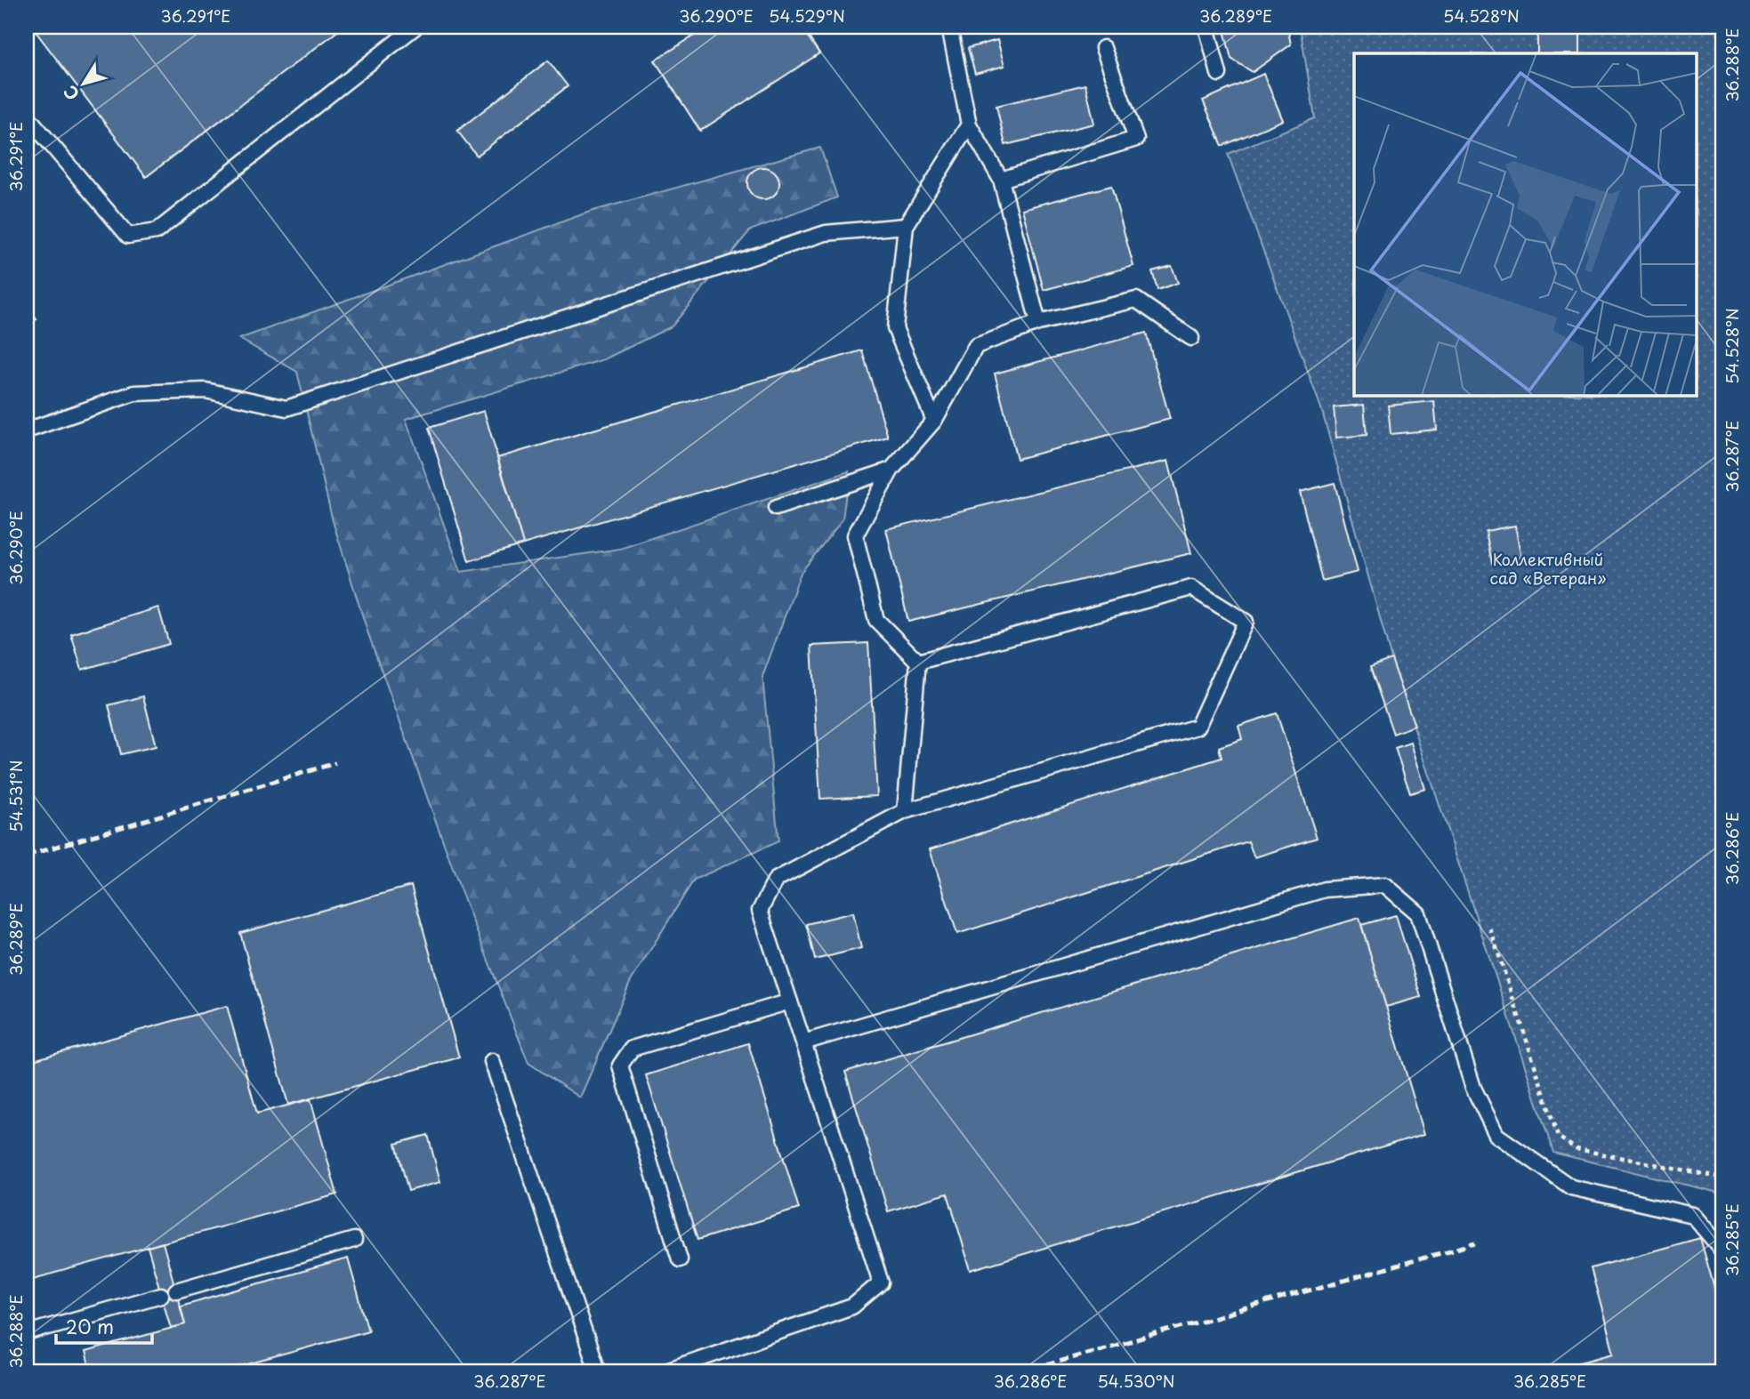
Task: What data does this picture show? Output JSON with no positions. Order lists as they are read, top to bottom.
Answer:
{
  "parks": ["Коллективный сад «Ветеран»"],
  "scale_bar": "20 m",
  "north": "bottom left",
  "coordinates": [
    "36.291°E",
    "36.290°E",
    "54.529°N",
    "36.289°E",
    "54.528°N",
    "36.288°E",
    "36.287°E",
    "54.531°N",
    "36.286°E",
    "36.285°E",
    "54.530°N"
  ]
}
